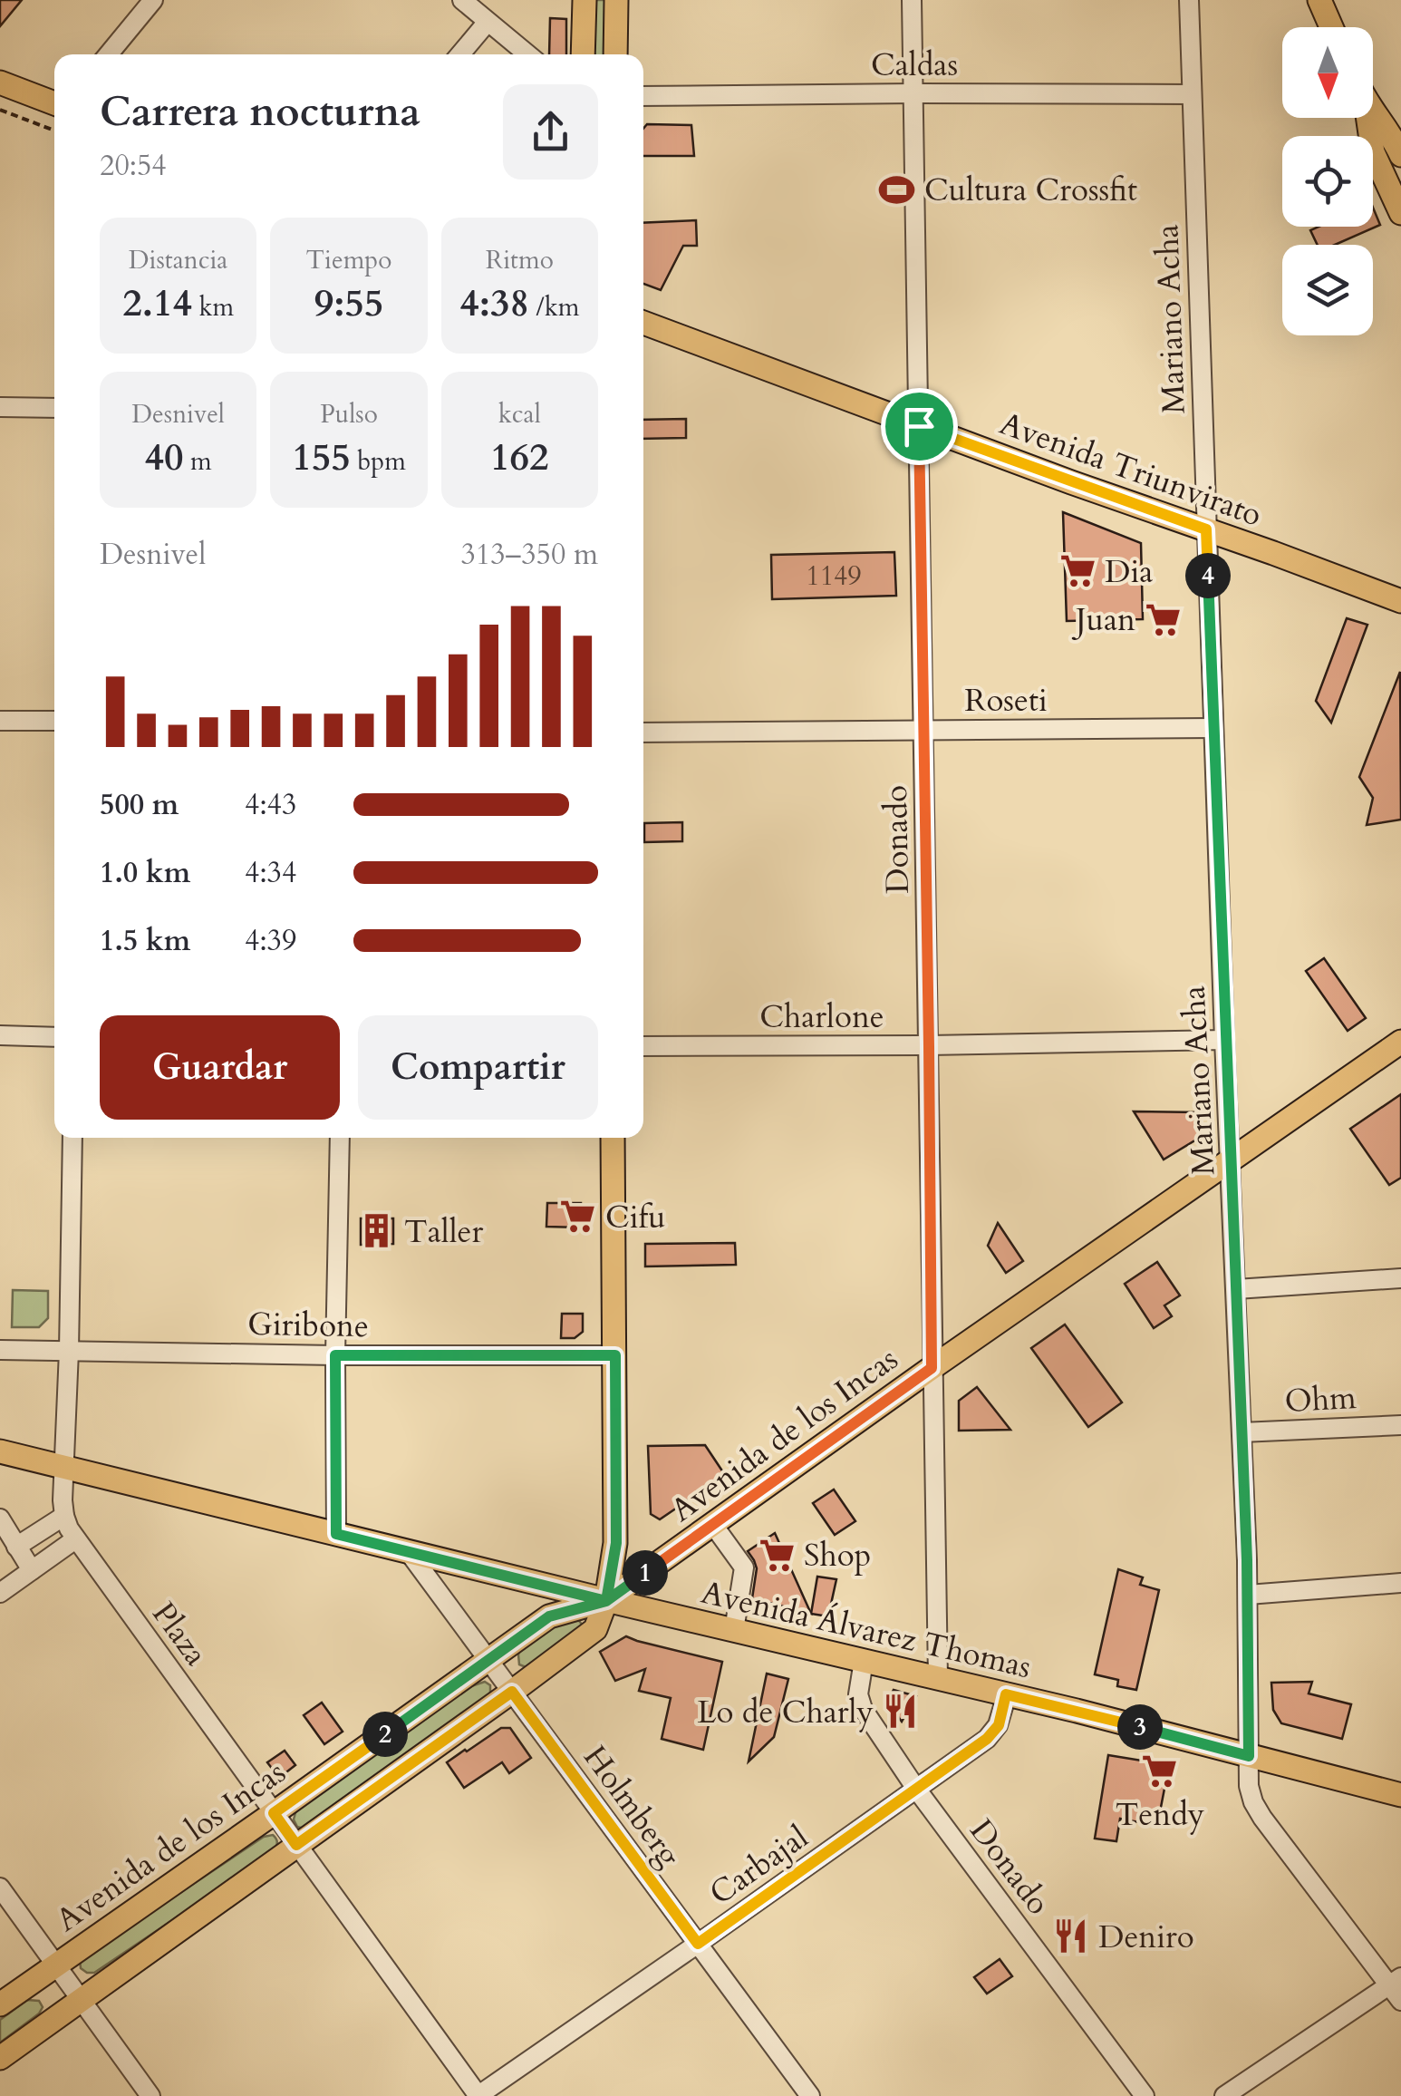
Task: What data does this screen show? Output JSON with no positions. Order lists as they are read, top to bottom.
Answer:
{
  "streets": {
    "main road": ["Avenida Triunvirato", "Avenida de los Incas", "Avenida Álvarez Thomas"],
    "street": [
      "Caldas",
      "Mariano Acha",
      "Roseti",
      "Donado",
      "Charlone",
      "Giribone",
      "Ohm",
      "Plaza",
      "Holmberg",
      "Carbajal"
    ]
  },
  "crossings": [
    ["Caldas", "Mariano Acha"],
    ["Caldas", "Donado"],
    ["Mariano Acha", "Avenida Triunvirato"],
    ["Mariano Acha", "Roseti"],
    ["Mariano Acha", "Charlone"],
    ["Mariano Acha", "Ohm"],
    ["Mariano Acha", "Avenida de los Incas"],
    ["Mariano Acha", "Avenida Álvarez Thomas"],
    ["Avenida Triunvirato", "Donado"],
    ["Roseti", "Donado"],
    ["Donado", "Charlone"],
    ["Donado", "Avenida de los Incas"],
    ["Donado", "Avenida Álvarez Thomas"],
    ["Donado", "Carbajal"],
    ["Giribone", "Plaza"],
    ["Avenida de los Incas", "Avenida Álvarez Thomas"],
    ["Avenida de los Incas", "Plaza"],
    ["Avenida de los Incas", "Holmberg"],
    ["Avenida Álvarez Thomas", "Plaza"],
    ["Avenida Álvarez Thomas", "Holmberg"],
    ["Avenida Álvarez Thomas", "Carbajal"],
    ["Plaza", "Carbajal"],
    ["Holmberg", "Carbajal"]
  ],
  "places": {
    "sports": ["Cultura Crossfit"],
    "supermarket": [
      "Dia",
      "Juan",
      "Cifu",
      "Shop",
      "Tendy"
    ],
    "building": ["Taller"],
    "restaurant": ["Lo de Charly", "Deniro"]
  },
  "house_numbers": ["1149"],
  "north": "bottom",
  "page": {
    "heading": ["Carrera nocturna", "20:54"],
    "stats": [
      ["Distancia", "2.14 km"],
      ["Tiempo", "9:55"],
      ["Ritmo", "4:38 /km"],
      ["Desnivel", "40 m"],
      ["Pulso", "155 bpm"],
      ["kcal", "162"]
    ],
    "chart": ["Desnivel", "313–350 m"],
    "pins": [
      "4",
      "1",
      "3",
      "2"
    ],
    "list": [
      {
        "name": "500 m",
        "note": "4:43"
      },
      {
        "name": "1.0 km",
        "note": "4:34"
      },
      {
        "name": "1.5 km",
        "note": "4:39"
      }
    ],
    "buttons": ["Guardar", "Compartir"]
  }
}
